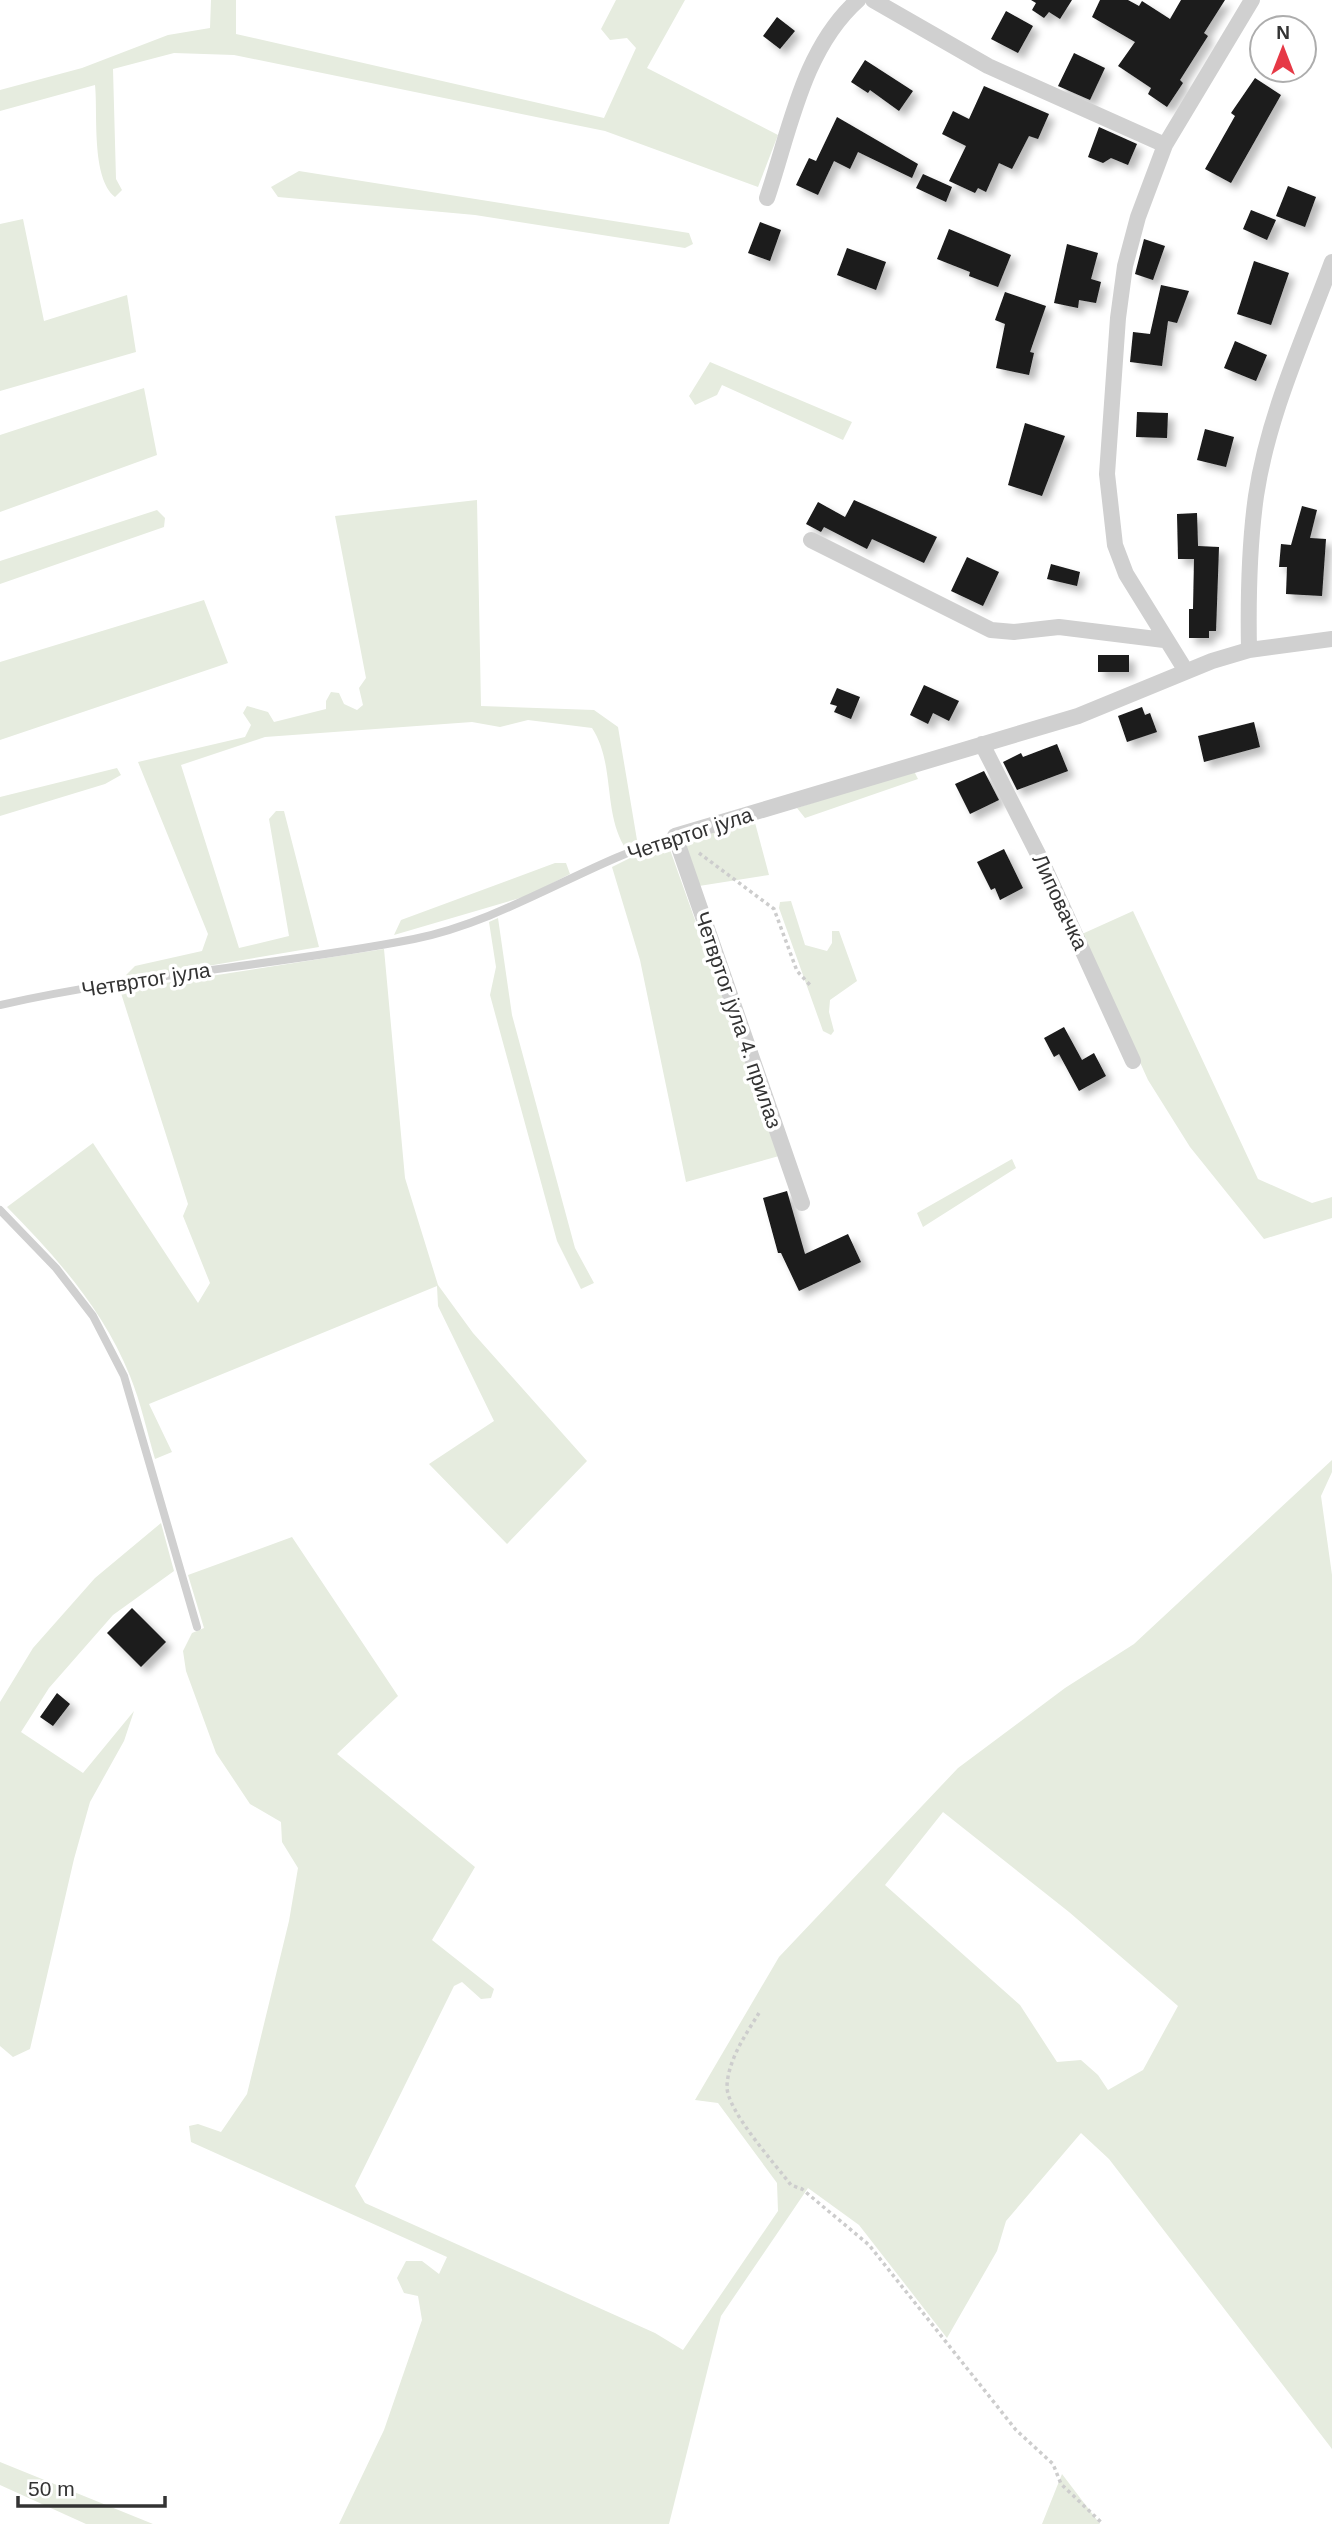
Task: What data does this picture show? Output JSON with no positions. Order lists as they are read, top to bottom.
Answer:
{
  "streets": {
    "street": ["Четвртог јула", "Липовачка", "Четвртог јула 4. прилаз"]
  },
  "crossings": [
    ["Четвртог јула", "Липовачка"],
    ["Четвртог јула", "Четвртог јула 4. прилаз"]
  ],
  "scale_bar": "50 m",
  "north": "top"
}
